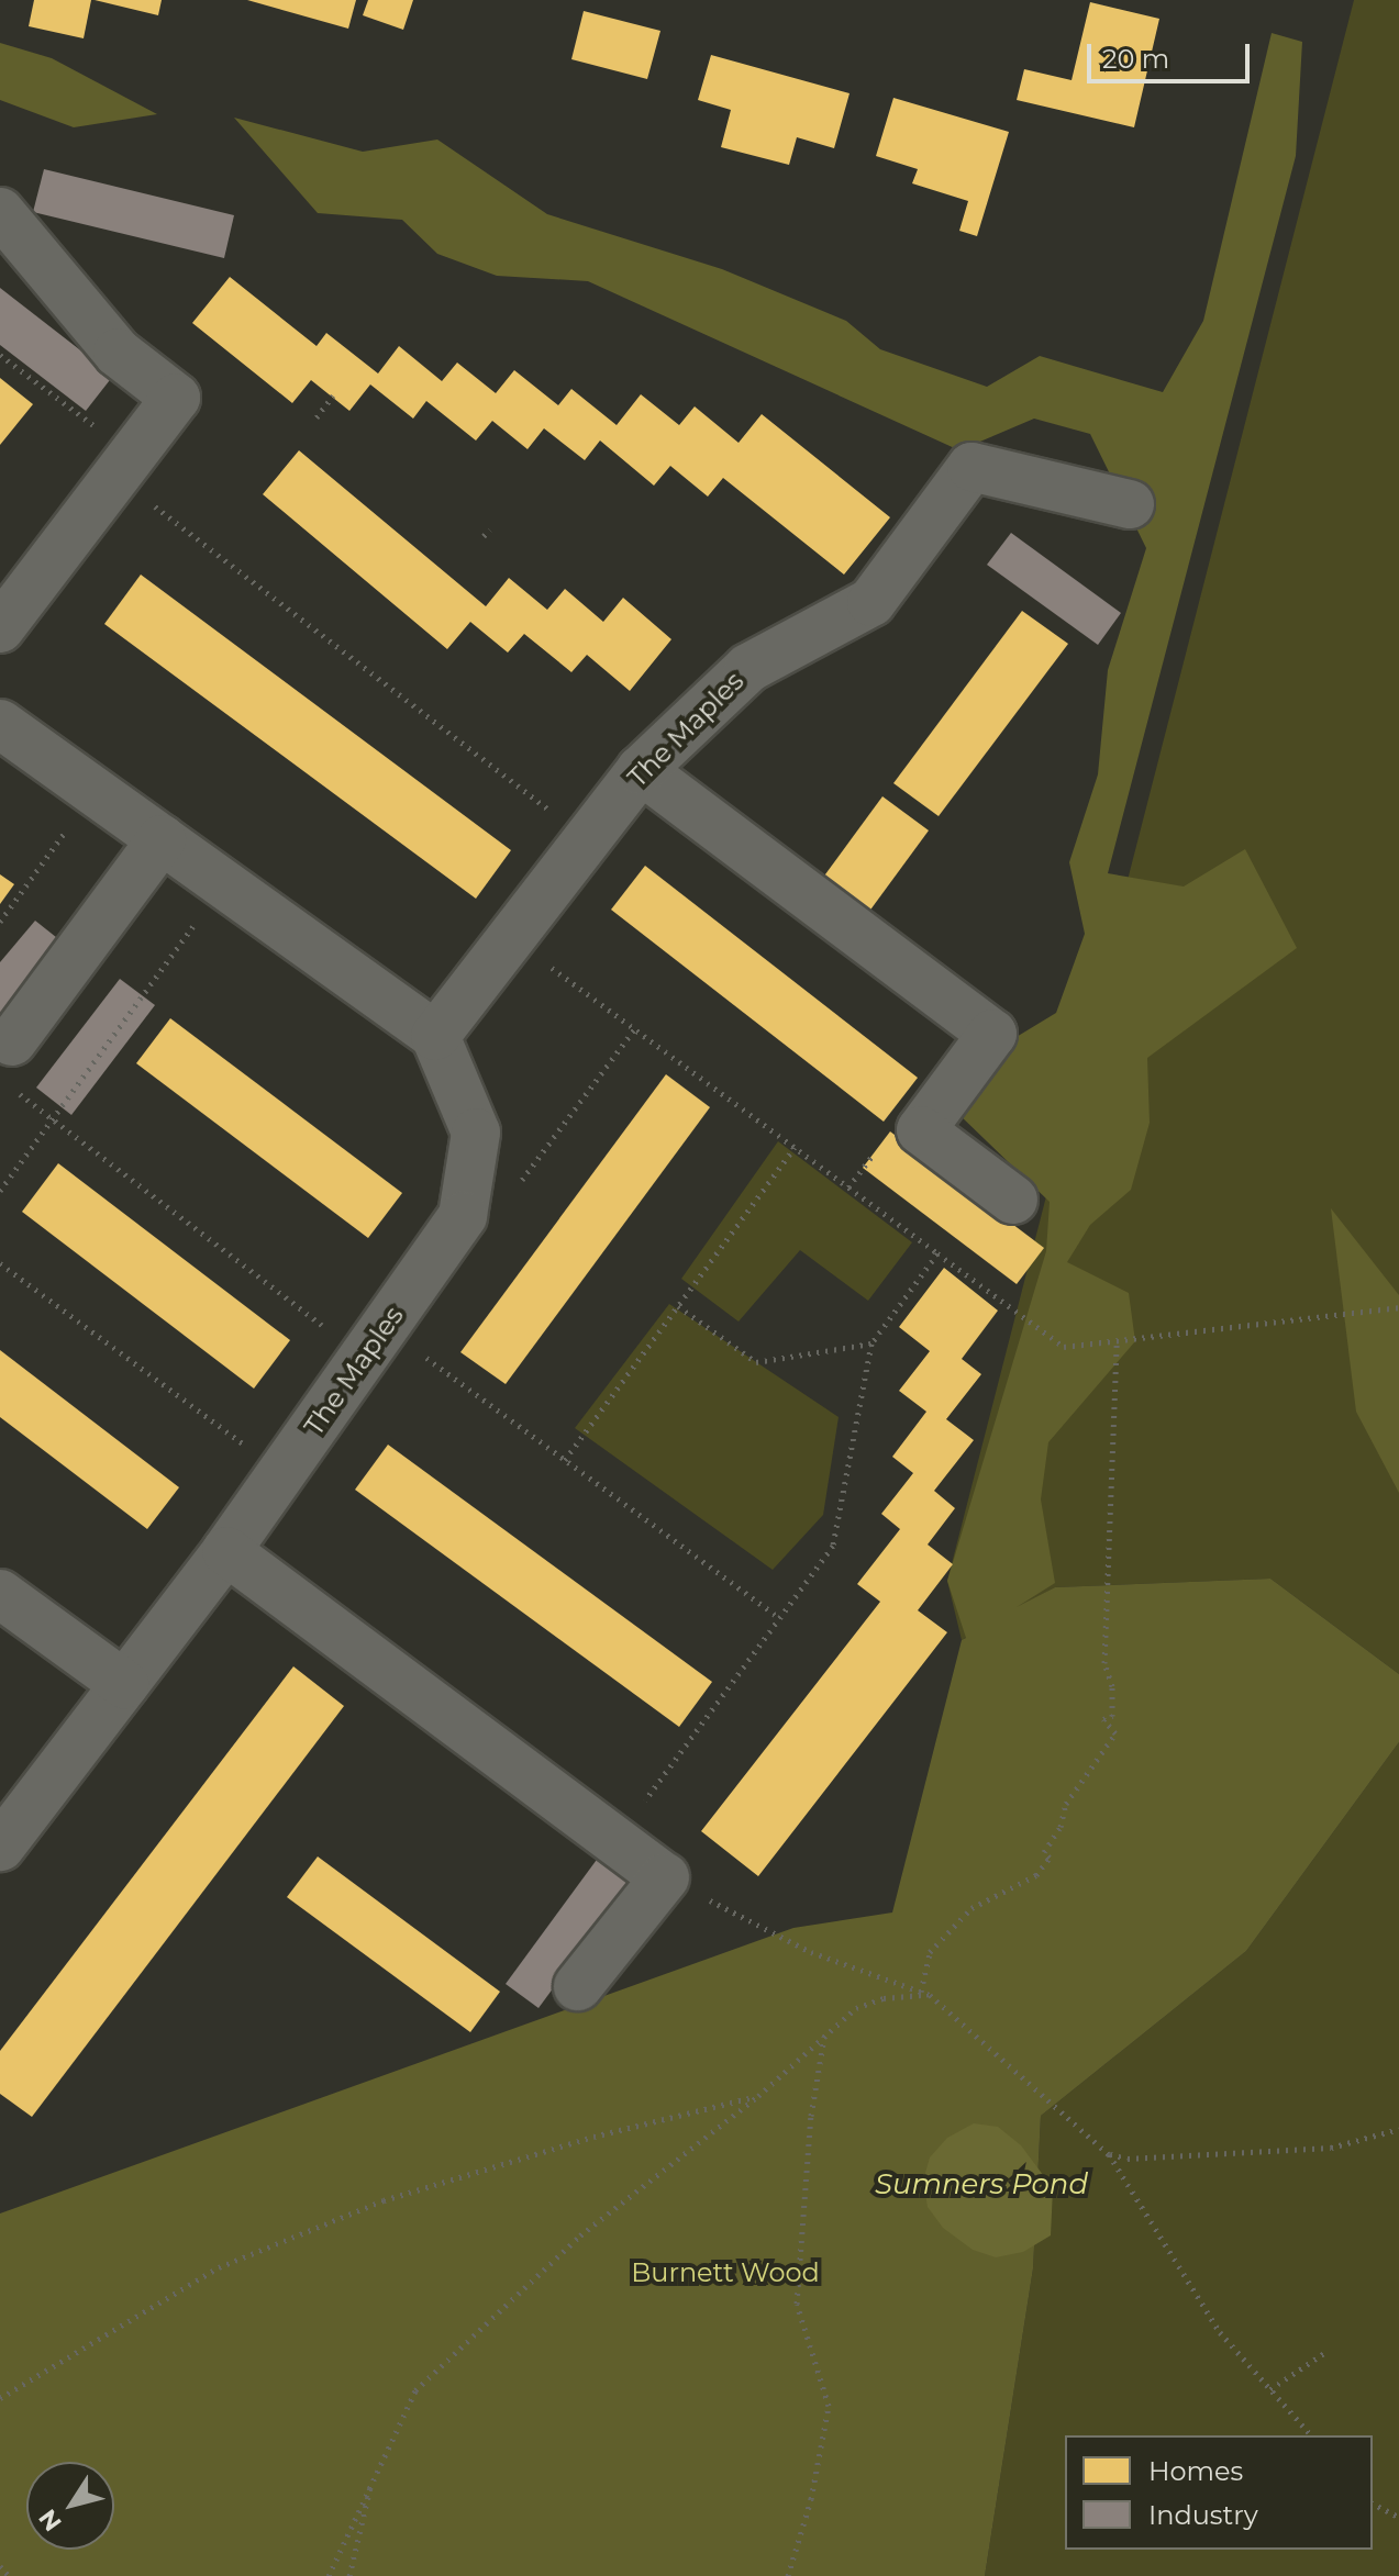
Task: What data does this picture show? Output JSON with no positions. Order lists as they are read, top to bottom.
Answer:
{
  "streets": {
    "street": ["The Maples"]
  },
  "water": ["Sumners Pond"],
  "parks": ["Burnett Wood"],
  "legend": ["Homes", "Industry"],
  "scale_bar": "20 m",
  "north": "bottom left"
}
